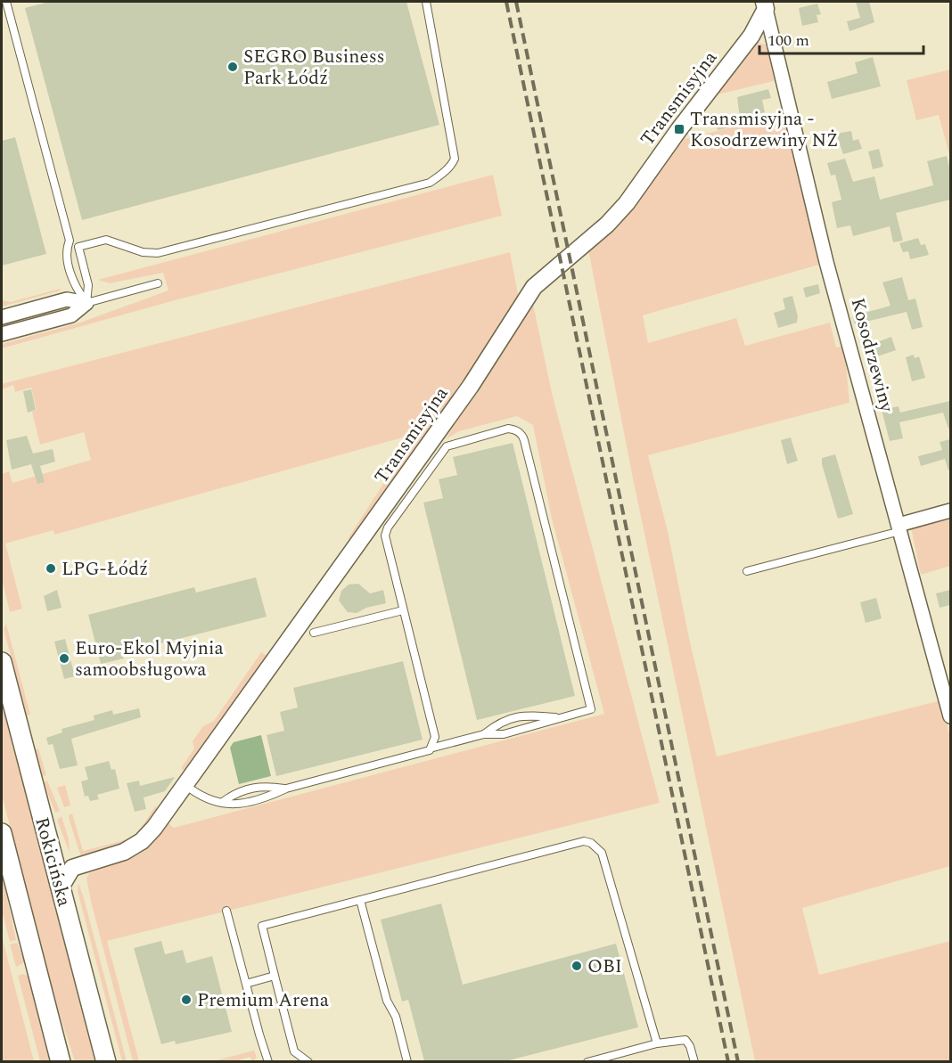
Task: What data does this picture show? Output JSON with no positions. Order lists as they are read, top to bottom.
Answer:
{
  "streets": {
    "main road": ["Rokicińska"],
    "street": ["Transmisyjna", "Kosodrzewiny"]
  },
  "crossings": [
    ["Transmisyjna", "Kosodrzewiny"]
  ],
  "places": {
    "other": [
      "SEGRO Business Park Łódź",
      "LPG-Łódź",
      "Euro-Ekol Myjnia samoobsługowa",
      "OBI",
      "Premium Arena"
    ],
    "transit": ["Transmisyjna - Kosodrzewiny NŻ"]
  },
  "scale_bar": "100 m"
}
